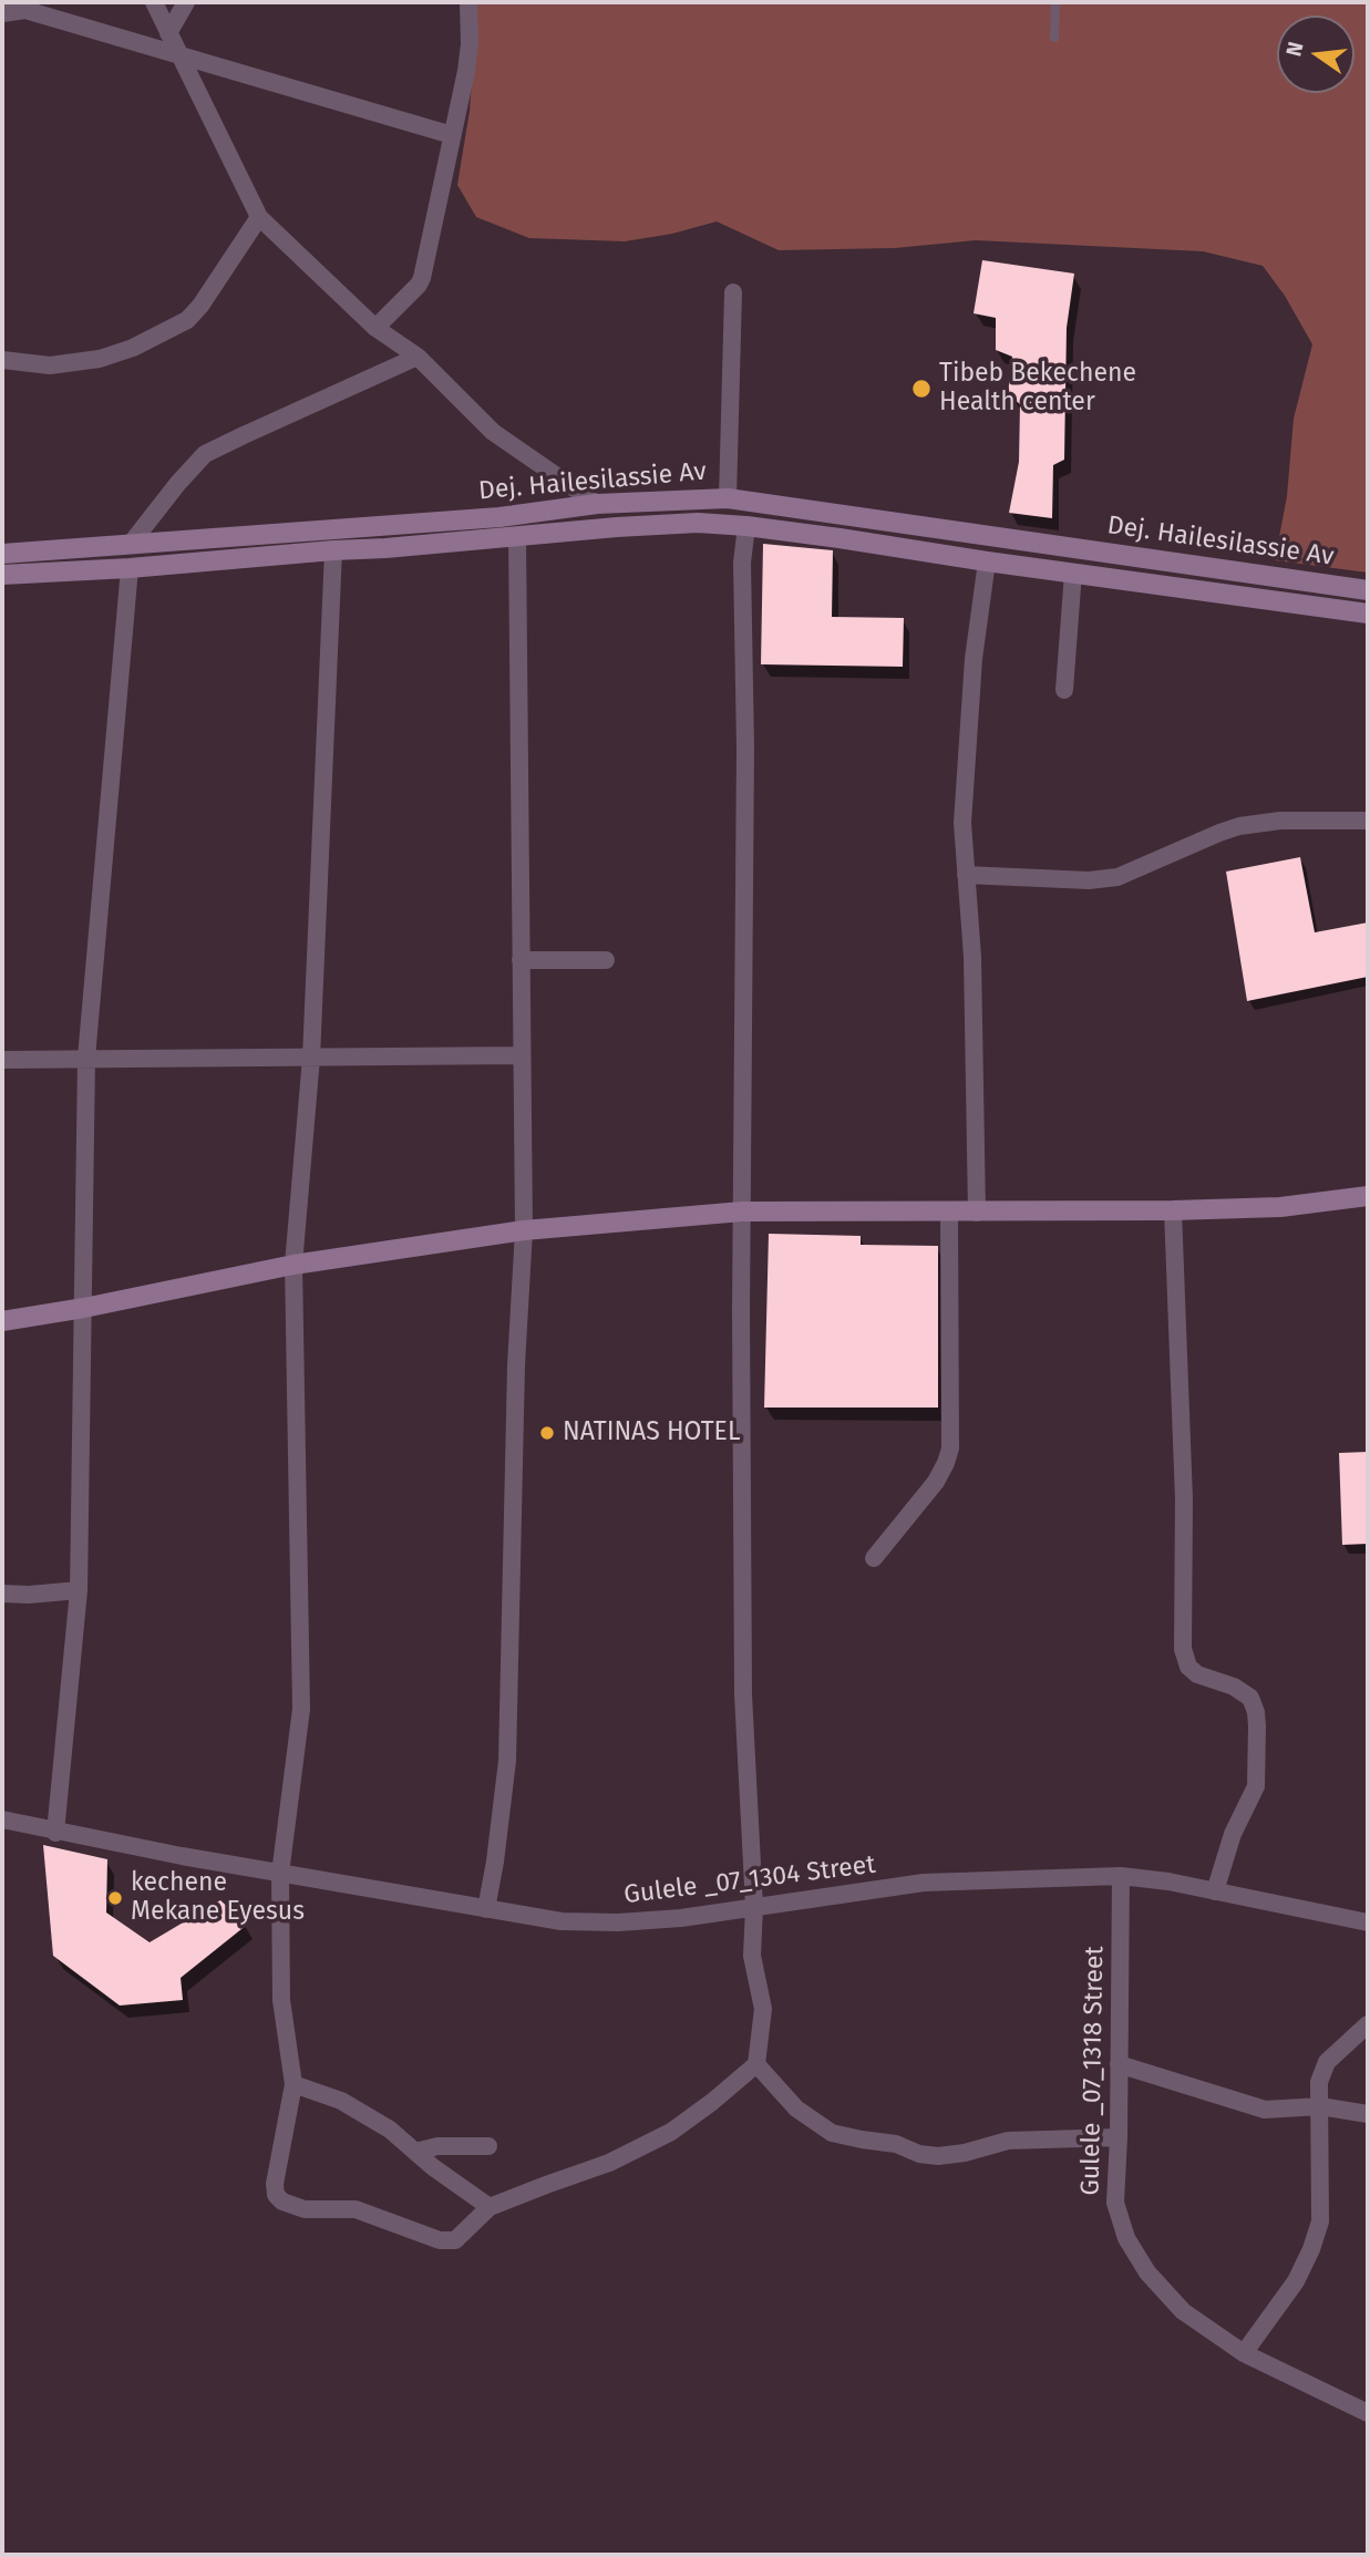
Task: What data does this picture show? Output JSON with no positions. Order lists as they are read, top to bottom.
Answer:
{
  "streets": {
    "main road": ["Dej. Hailesilassie Av"],
    "street": ["Gulele _07_1304 Street", "Gulele _07_1318 Street"]
  },
  "crossings": [
    ["Gulele _07_1304 Street", "Gulele _07_1318 Street"]
  ],
  "places": ["Tibeb Bekechene Health center", "NATINAS HOTEL", "kechene Mekane Eyesus"],
  "north": "left"
}
